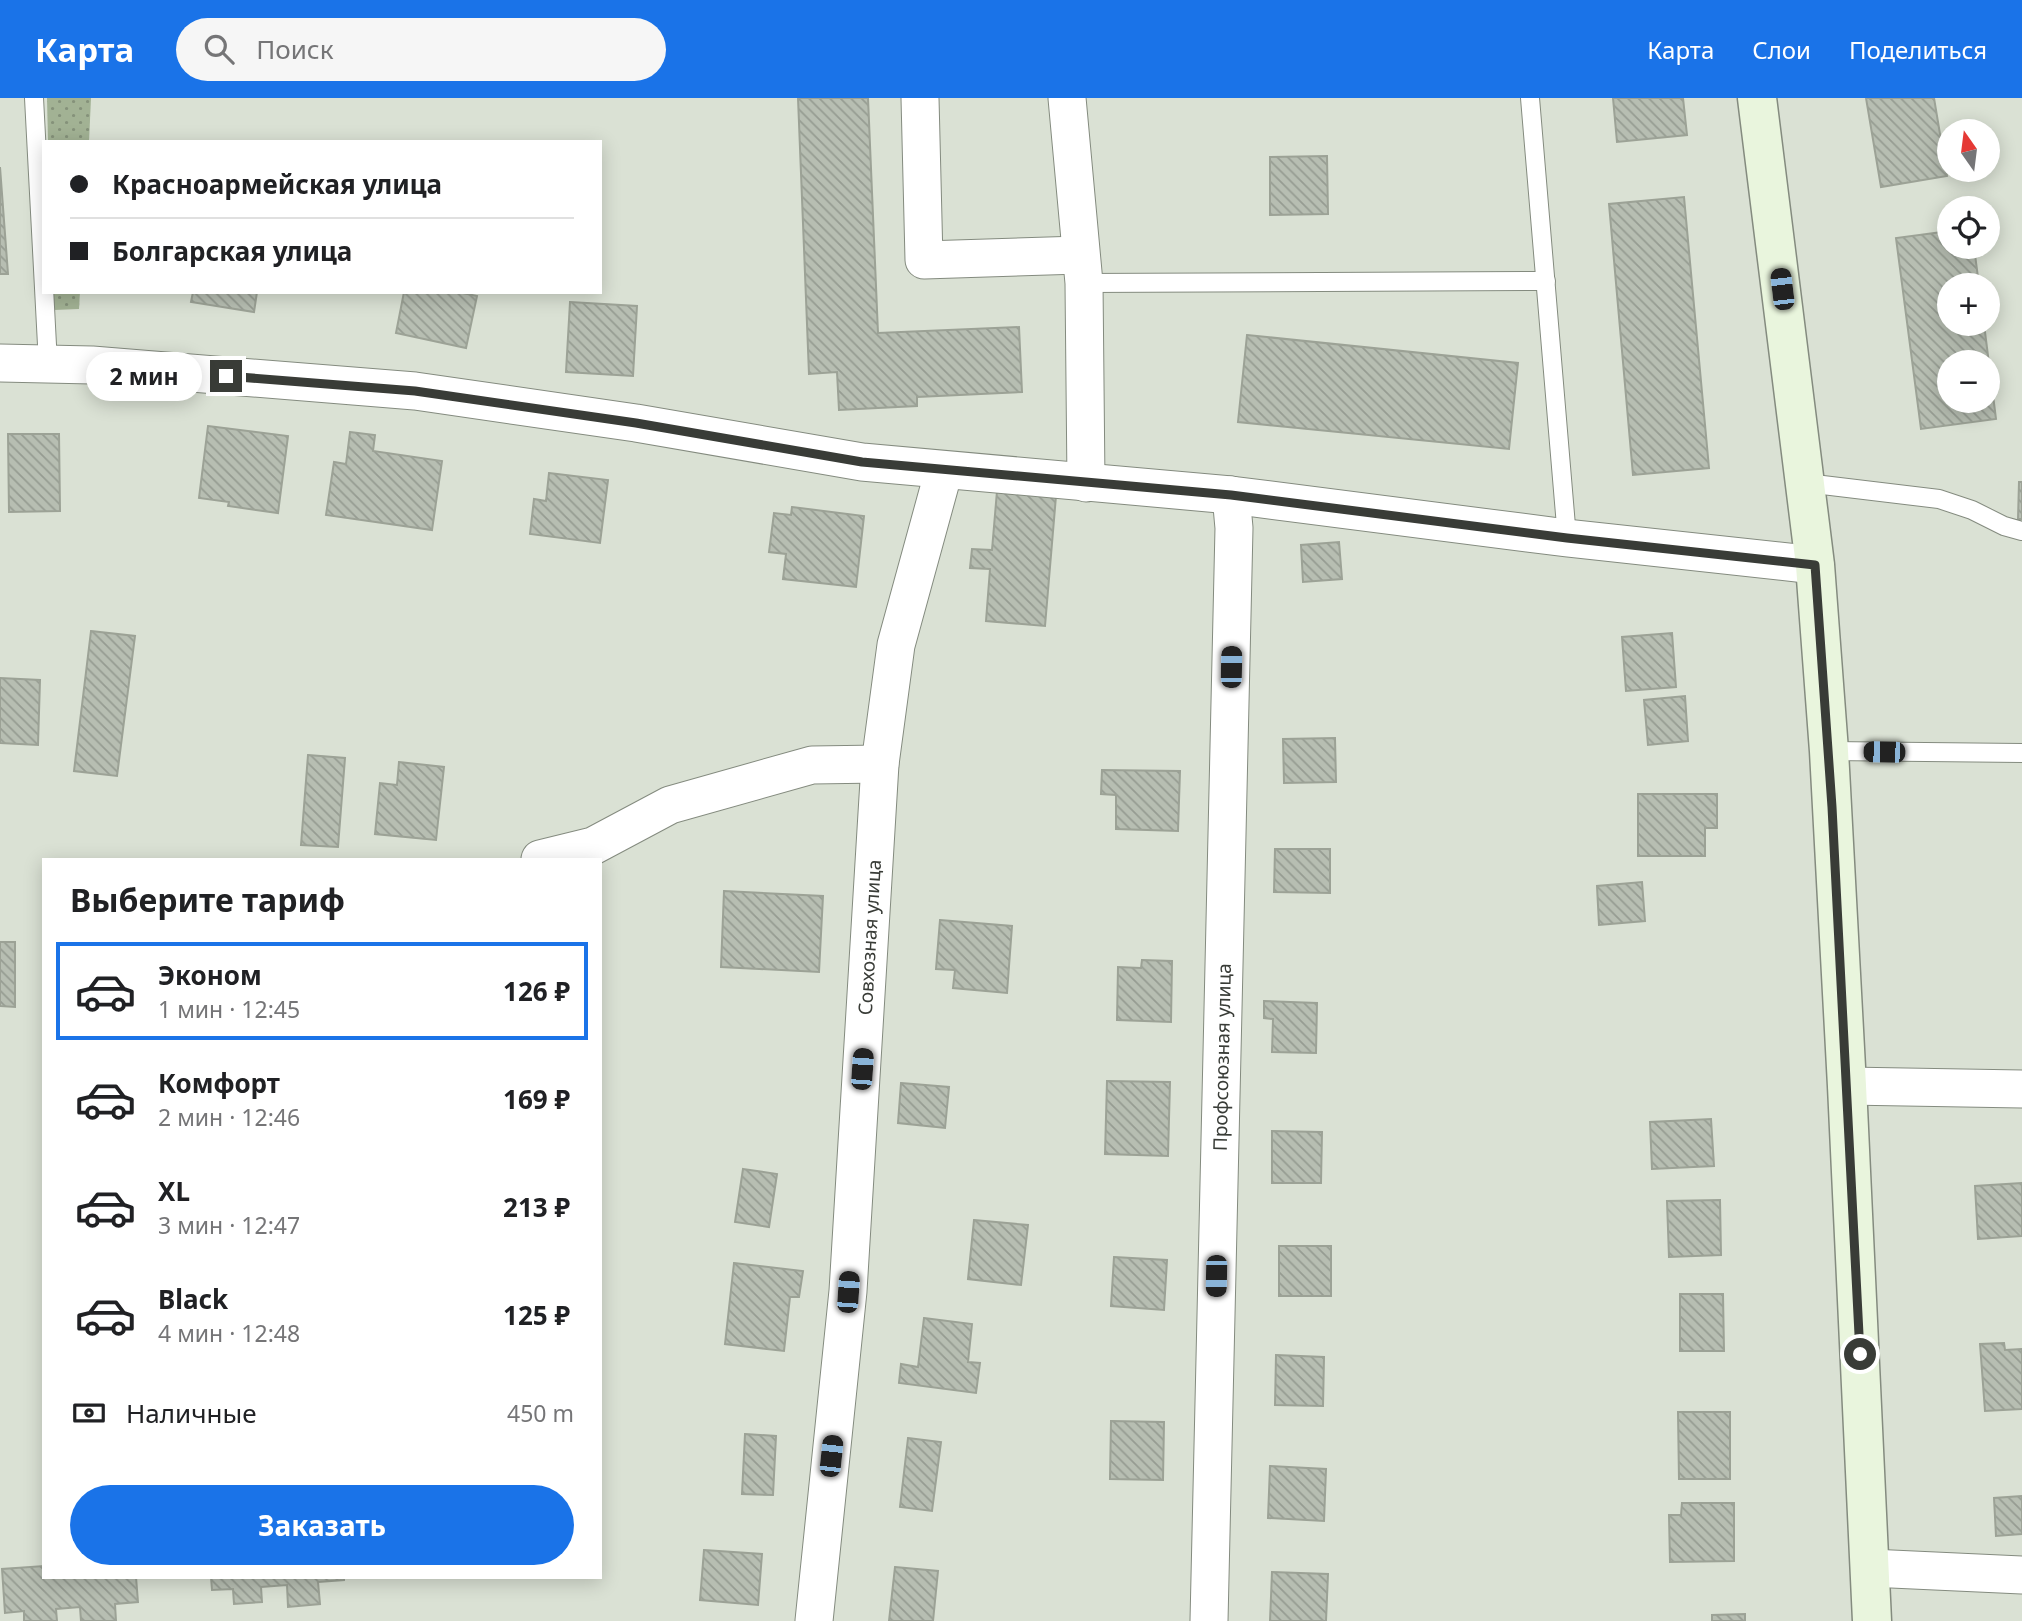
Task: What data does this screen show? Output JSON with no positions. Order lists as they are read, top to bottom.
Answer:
{
  "streets": {
    "street": ["Совхозная улица", "Профсоюзная улица"]
  },
  "north": "top",
  "page": {
    "header": "Карта",
    "search": "Поиск",
    "nav": ["Карта", "Слои", "Поделиться"],
    "map_buttons": ["+", "−"],
    "banner": ["Красноармейская улица", "Болгарская улица"],
    "bubble": "2 мин",
    "heading": "Выберите тариф",
    "list": [
      {
        "name": "Эконом",
        "note": "1 мин · 12:45",
        "value": "126 ₽"
      },
      {
        "name": "Комфорт",
        "note": "2 мин · 12:46",
        "value": "169 ₽"
      },
      {
        "name": "XL",
        "note": "3 мин · 12:47",
        "value": "213 ₽"
      },
      {
        "name": "Black",
        "note": "4 мин · 12:48",
        "value": "125 ₽"
      }
    ],
    "pay": ["Наличные", "450 m"],
    "buttons": "Заказать"
  }
}
